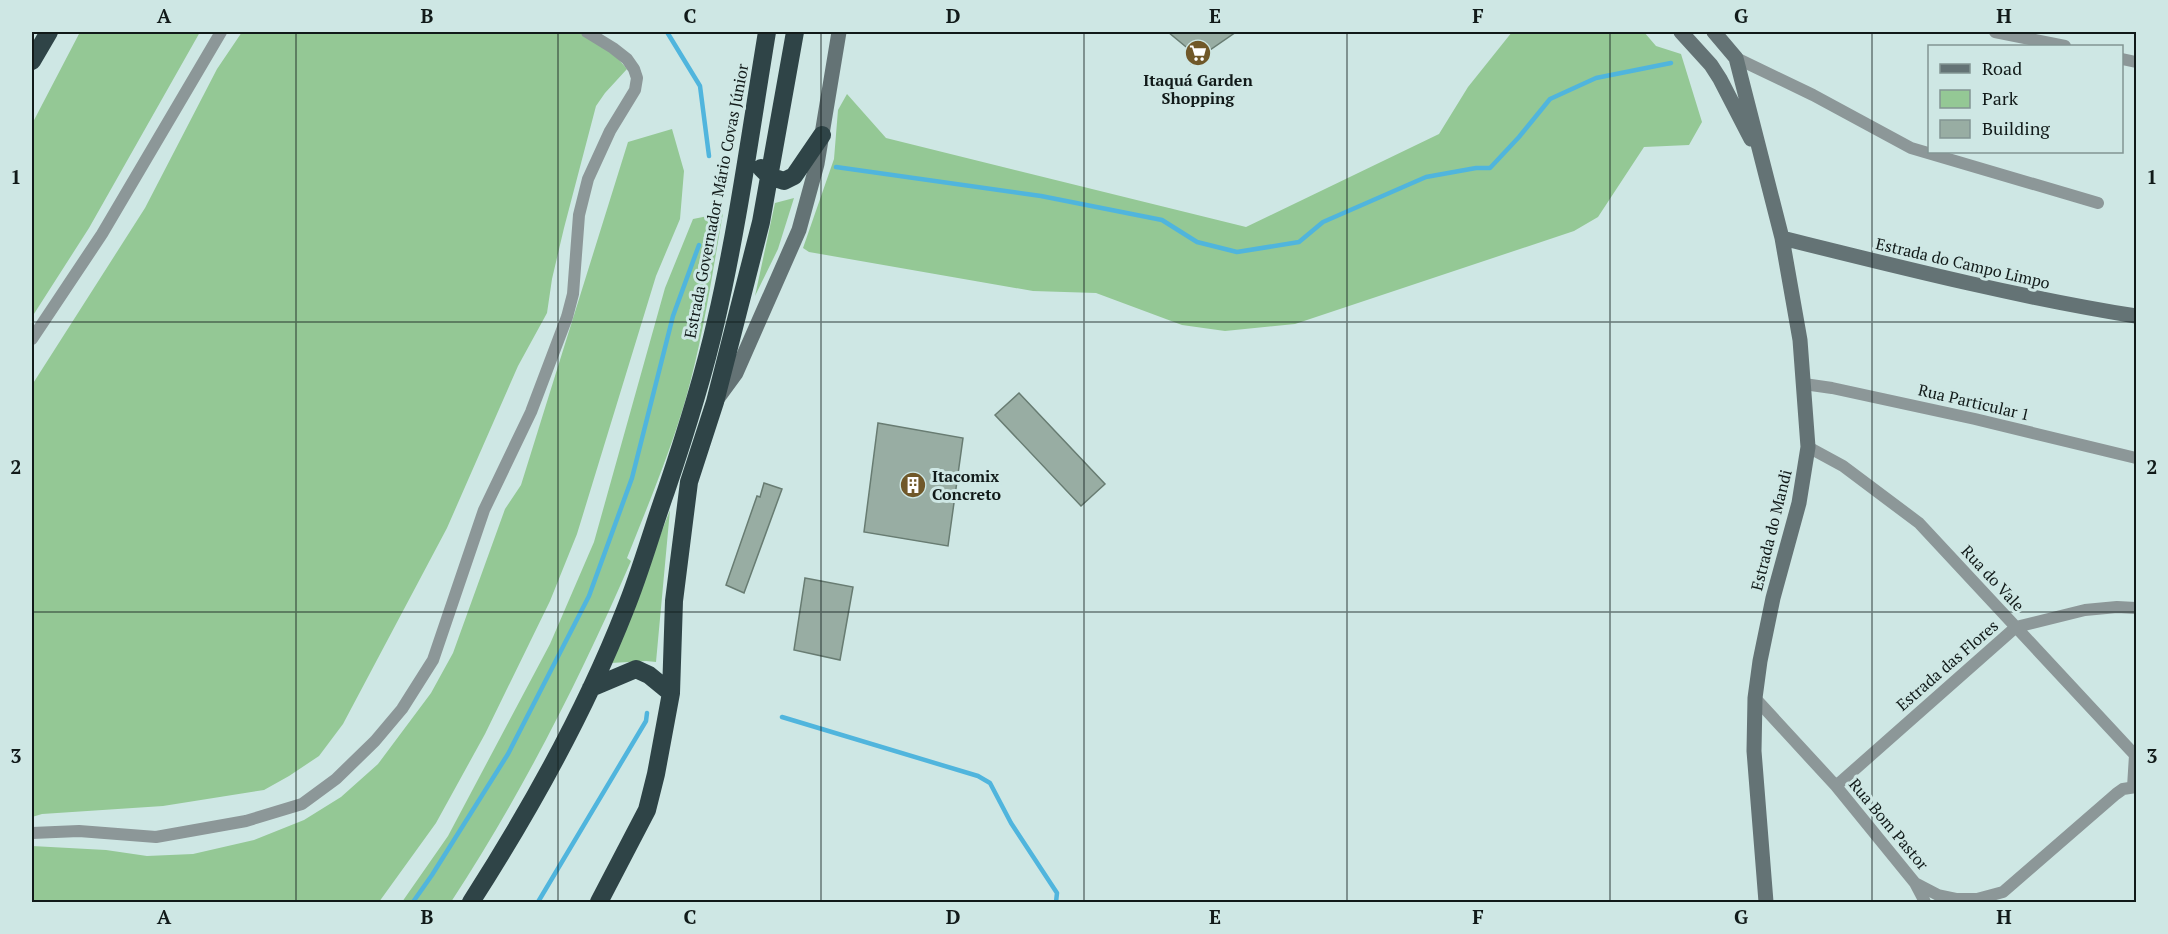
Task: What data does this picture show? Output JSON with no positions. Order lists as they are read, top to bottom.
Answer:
{
  "streets": {
    "highway": ["Estrada Governador Mário Covas Júnior"],
    "main road": ["Estrada do Campo Limpo", "Estrada do Mandi"],
    "street": [
      "Rua Particular 1",
      "Rua do Vale",
      "Estrada das Flores",
      "Rua Bom Pastor"
    ]
  },
  "crossings": [
    ["Estrada do Campo Limpo", "Estrada do Mandi"],
    ["Rua Particular 1", "Estrada do Mandi"],
    ["Estrada do Mandi", "Rua do Vale"],
    ["Estrada do Mandi", "Rua Bom Pastor"],
    ["Rua do Vale", "Estrada das Flores"],
    ["Estrada das Flores", "Rua Bom Pastor"]
  ],
  "places": {
    "supermarket": ["Itaquá Garden Shopping"],
    "building": ["Itacomix Concreto"]
  },
  "legend": ["Road", "Park", "Building"],
  "grid": {
    "columns": [
      "A",
      "B",
      "C",
      "D",
      "E",
      "F",
      "G",
      "H"
    ],
    "rows": ["1", "2", "3"]
  }
}
